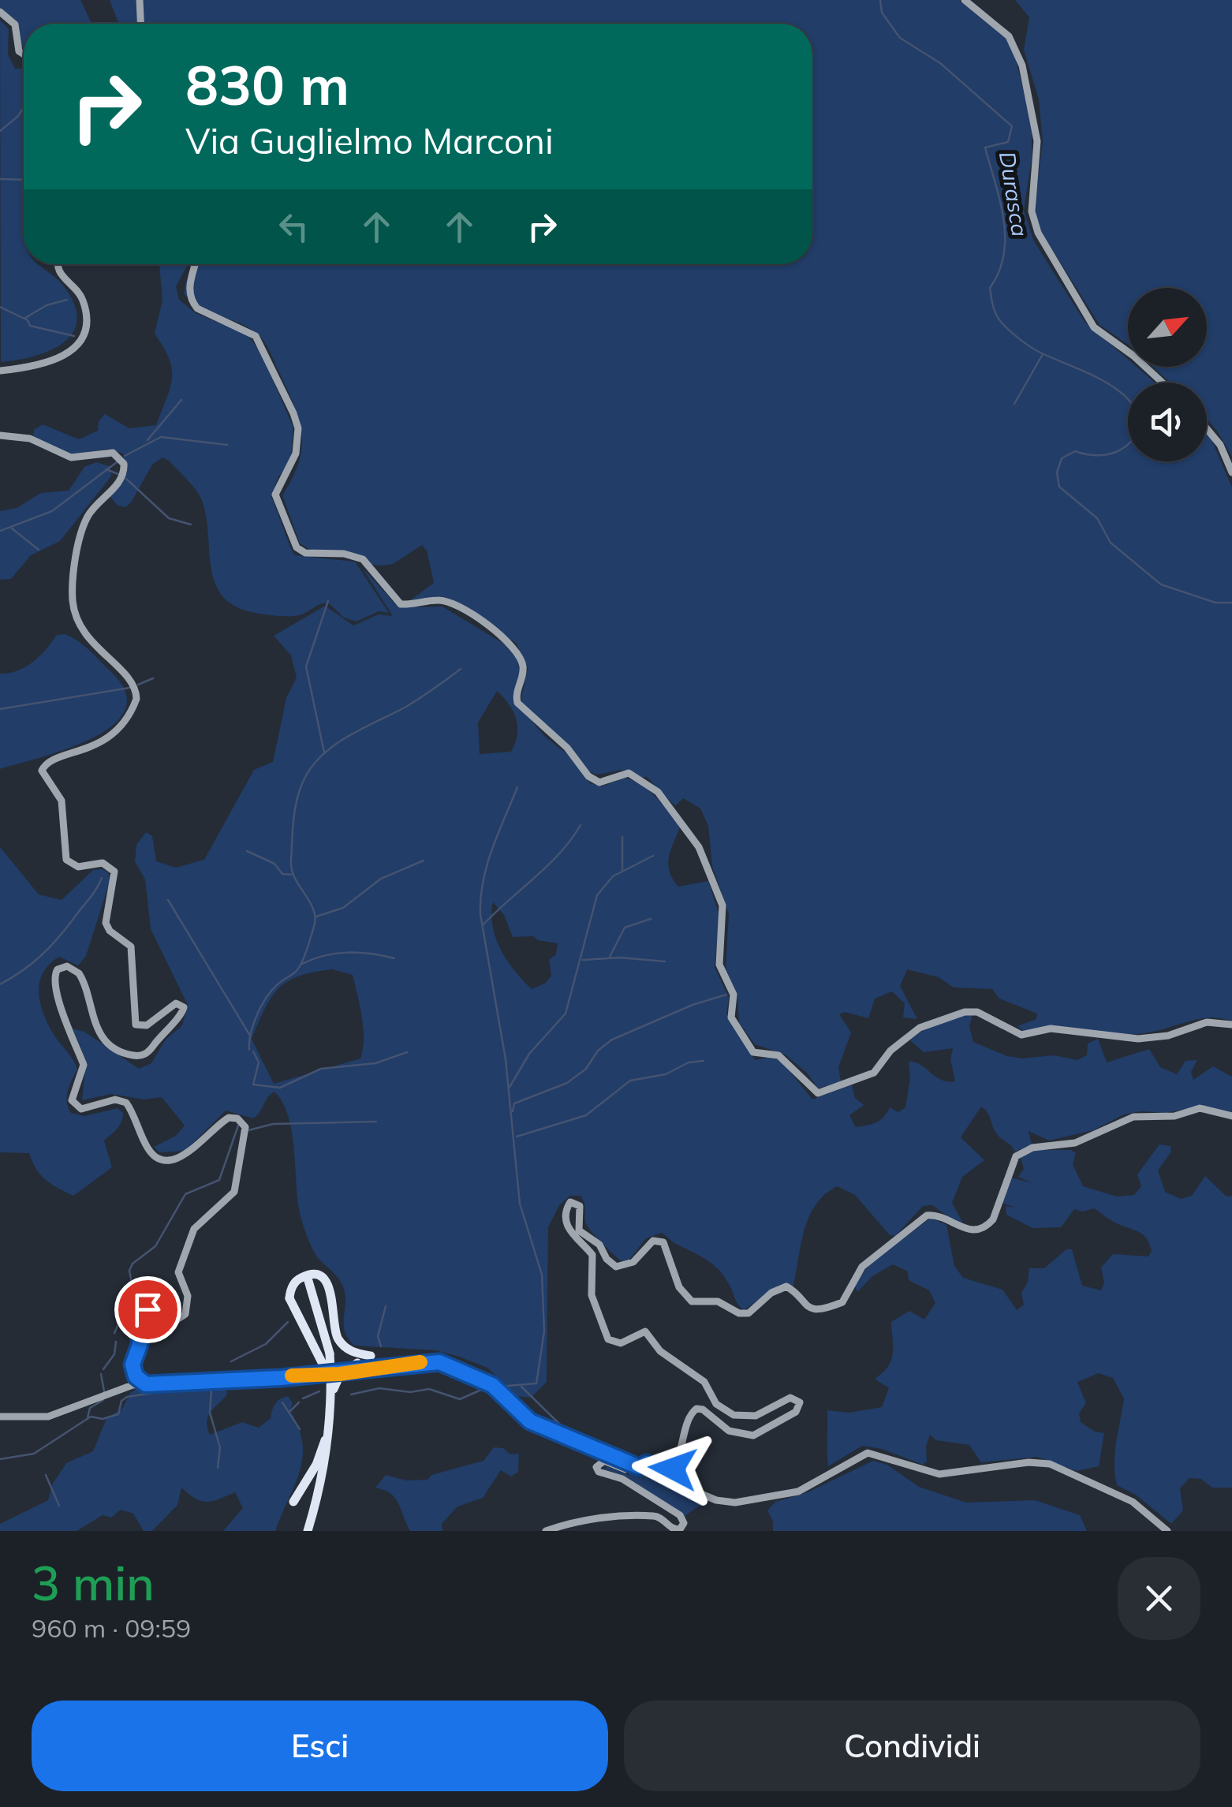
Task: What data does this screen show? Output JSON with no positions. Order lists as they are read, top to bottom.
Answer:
{
  "water": ["Durasca"],
  "north": "top right",
  "page": {
    "turn": ["830 m", "Via Guglielmo Marconi"],
    "heading": ["3 min", "960 m · 09:59"],
    "buttons": ["Esci", "Condividi"]
  }
}
